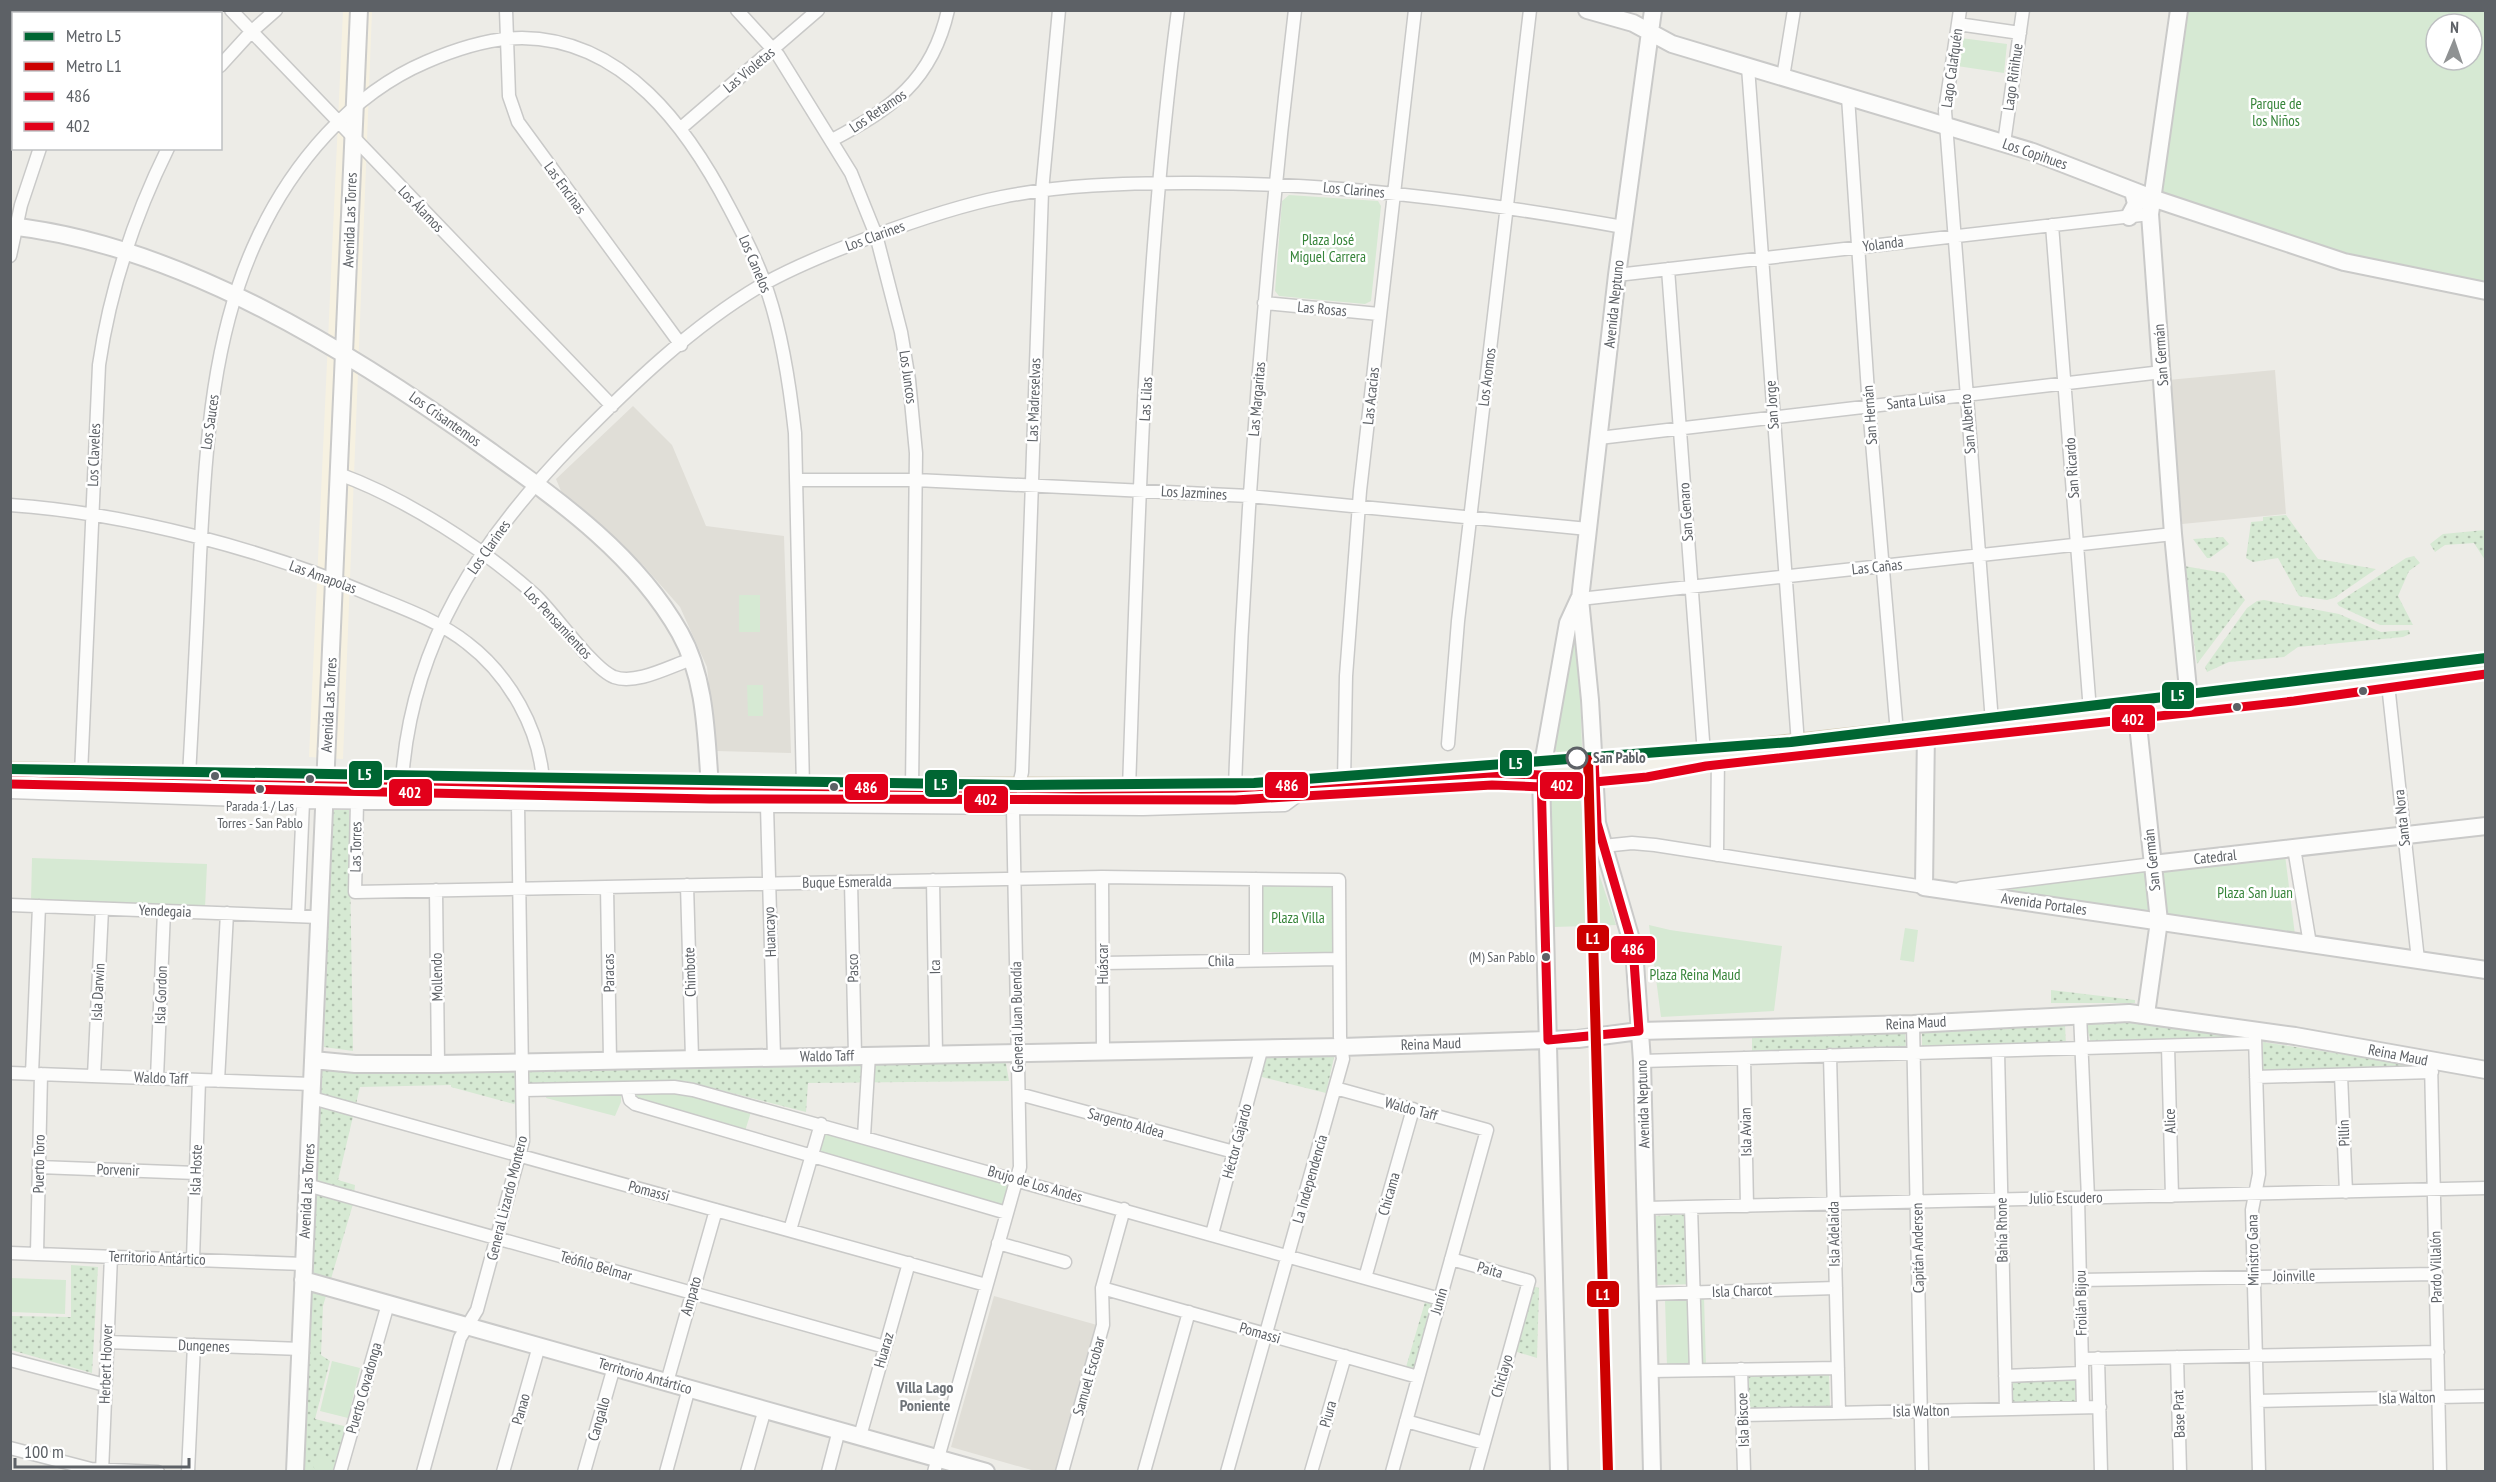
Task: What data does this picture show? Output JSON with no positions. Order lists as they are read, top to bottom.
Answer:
{
  "streets": {
    "street": [
      "Lago Calafquén",
      "Las Violetas",
      "Lago Riñihue",
      "Los Retamos",
      "Los Copihues",
      "Las Encinas",
      "Los Clarines",
      "Los Álamos",
      "Avenida Las Torres",
      "Yolanda",
      "Los Canelos",
      "Avenida Neptuno",
      "Las Rosas",
      "San Germán",
      "Los Juncos",
      "Los Aromos",
      "Las Acacias",
      "Las Lilas",
      "Las Margaritas",
      "Las Madreselvas",
      "Santa Luisa",
      "San Jorge",
      "San Hernán",
      "Los Crisantemos",
      "Los Sauces",
      "San Alberto",
      "Los Claveles",
      "San Ricardo",
      "Los Jazmines",
      "San Genaro",
      "Las Cañas",
      "Las Amapolas",
      "Los Pensamientos",
      "Santa Nora",
      "Las Torres",
      "Catedral",
      "Buque Esmeralda",
      "Avenida Portales",
      "Yendegaia",
      "Huancayo",
      "Chila",
      "Huáscar",
      "Ica",
      "Pasco",
      "Chimbote",
      "Paracas",
      "Mollendo",
      "Isla Darwin",
      "Isla Gordon",
      "General Juan Buendía",
      "Reina Maud",
      "Waldo Taff",
      "Alice",
      "Sargento Aldea",
      "Isla Avian",
      "Pillín",
      "Héctor Gajardo",
      "Puerto Toro",
      "Porvenir",
      "Isla Hoste",
      "La Independencia",
      "Brujo de Los Andes",
      "Pomassi",
      "Chicama",
      "General Lizardo Montero",
      "Julio Escudero",
      "Bahía Rhone",
      "Isla Adelaida",
      "Capitán Andersen",
      "Ministro Gana",
      "Territorio Antártico",
      "Teófilo Belmar",
      "Pardo Villalón",
      "Paita",
      "Joinville",
      "Isla Charcot",
      "Ampato",
      "Junín",
      "Froilán Bijou",
      "Dungenes",
      "Huaraz",
      "Herbert Hoover",
      "Samuel Escobar",
      "Chiclayo",
      "Puerto Covadonga",
      "Isla Walton",
      "Panao",
      "Piura",
      "Base Prat",
      "Cangallo",
      "Isla Biscoe"
    ]
  },
  "crossings": [
    ["Lago Calafquén", "Los Copihues"],
    ["Lago Calafquén", "San Alberto"],
    ["Las Violetas", "Los Canelos"],
    ["Las Violetas", "Los Juncos"],
    ["Lago Riñihue", "Los Copihues"],
    ["Los Retamos", "Los Juncos"],
    ["Los Copihues", "Yolanda"],
    ["Los Copihues", "Avenida Neptuno"],
    ["Los Copihues", "San Germán"],
    ["Los Copihues", "San Jorge"],
    ["Los Copihues", "San Hernán"],
    ["Los Copihues", "San Alberto"],
    ["Las Encinas", "Los Clarines"],
    ["Las Encinas", "Los Canelos"],
    ["Los Clarines", "Los Álamos"],
    ["Los Clarines", "Los Canelos"],
    ["Los Clarines", "Avenida Neptuno"],
    ["Los Clarines", "Los Juncos"],
    ["Los Clarines", "Los Aromos"],
    ["Los Clarines", "Las Acacias"],
    ["Los Clarines", "Las Lilas"],
    ["Los Clarines", "Las Margaritas"],
    ["Los Clarines", "Las Madreselvas"],
    ["Los Clarines", "Los Crisantemos"],
    ["Los Clarines", "Las Amapolas"],
    ["Los Clarines", "Los Pensamientos"],
    ["Los Álamos", "Avenida Las Torres"],
    ["Los Álamos", "Los Sauces"],
    ["Avenida Las Torres", "Los Canelos"],
    ["Avenida Las Torres", "Los Crisantemos"],
    ["Avenida Las Torres", "Los Sauces"],
    ["Avenida Las Torres", "Las Amapolas"],
    ["Avenida Las Torres", "Los Pensamientos"],
    ["Avenida Las Torres", "Yendegaia"],
    ["Avenida Las Torres", "Waldo Taff"],
    ["Avenida Las Torres", "Pomassi"],
    ["Avenida Las Torres", "Territorio Antártico"],
    ["Avenida Las Torres", "Teófilo Belmar"],
    ["Avenida Las Torres", "Dungenes"],
    ["Yolanda", "Avenida Neptuno"],
    ["Yolanda", "San Germán"],
    ["Yolanda", "San Jorge"],
    ["Yolanda", "San Hernán"],
    ["Yolanda", "San Alberto"],
    ["Yolanda", "San Ricardo"],
    ["Yolanda", "San Genaro"],
    ["Los Canelos", "Los Sauces"],
    ["Los Canelos", "Los Jazmines"],
    ["Avenida Neptuno", "Santa Luisa"],
    ["Avenida Neptuno", "Los Jazmines"],
    ["Avenida Neptuno", "Las Cañas"],
    ["Avenida Neptuno", "Avenida Portales"],
    ["Avenida Neptuno", "Reina Maud"],
    ["Avenida Neptuno", "Julio Escudero"],
    ["Avenida Neptuno", "Isla Charcot"],
    ["Las Rosas", "Las Acacias"],
    ["Las Rosas", "Las Margaritas"],
    ["San Germán", "Santa Luisa"],
    ["San Germán", "Las Cañas"],
    ["San Germán", "Catedral"],
    ["San Germán", "Avenida Portales"],
    ["San Germán", "Reina Maud"],
    ["Los Juncos", "Los Jazmines"],
    ["Los Aromos", "Los Jazmines"],
    ["Las Acacias", "Los Jazmines"],
    ["Las Lilas", "Los Jazmines"],
    ["Las Margaritas", "Los Jazmines"],
    ["Las Madreselvas", "Los Jazmines"],
    ["Las Madreselvas", "General Juan Buendía"],
    ["Santa Luisa", "San Jorge"],
    ["Santa Luisa", "San Hernán"],
    ["Santa Luisa", "San Alberto"],
    ["Santa Luisa", "San Ricardo"],
    ["Santa Luisa", "San Genaro"],
    ["San Jorge", "Las Cañas"],
    ["San Hernán", "Las Cañas"],
    ["Los Crisantemos", "Los Sauces"],
    ["Los Crisantemos", "Los Claveles"],
    ["Los Crisantemos", "Los Pensamientos"],
    ["Los Sauces", "Las Amapolas"],
    ["San Alberto", "Las Cañas"],
    ["Los Claveles", "Las Amapolas"],
    ["San Ricardo", "Las Cañas"],
    ["San Genaro", "Las Cañas"],
    ["Santa Nora", "Catedral"],
    ["Santa Nora", "Avenida Portales"],
    ["Las Torres", "Buque Esmeralda"],
    ["Catedral", "Avenida Portales"],
    ["Buque Esmeralda", "Huancayo"],
    ["Buque Esmeralda", "Huáscar"],
    ["Buque Esmeralda", "Ica"],
    ["Buque Esmeralda", "Pasco"],
    ["Buque Esmeralda", "Chimbote"],
    ["Buque Esmeralda", "Paracas"],
    ["Buque Esmeralda", "Mollendo"],
    ["Buque Esmeralda", "General Juan Buendía"],
    ["Buque Esmeralda", "La Independencia"],
    ["Buque Esmeralda", "General Lizardo Montero"],
    ["Yendegaia", "Isla Darwin"],
    ["Yendegaia", "Isla Gordon"],
    ["Yendegaia", "Puerto Toro"],
    ["Huancayo", "Waldo Taff"],
    ["Chila", "Huáscar"],
    ["Chila", "La Independencia"],
    ["Huáscar", "Waldo Taff"],
    ["Ica", "Waldo Taff"],
    ["Pasco", "Waldo Taff"],
    ["Pasco", "Brujo de Los Andes"],
    ["Chimbote", "Waldo Taff"],
    ["Paracas", "Waldo Taff"],
    ["Mollendo", "Waldo Taff"],
    ["Isla Darwin", "Waldo Taff"],
    ["Isla Gordon", "Waldo Taff"],
    ["General Juan Buendía", "Waldo Taff"],
    ["General Juan Buendía", "Sargento Aldea"],
    ["General Juan Buendía", "Brujo de Los Andes"],
    ["General Juan Buendía", "Pomassi"],
    ["General Juan Buendía", "Territorio Antártico"],
    ["Reina Maud", "Waldo Taff"],
    ["Reina Maud", "Alice"],
    ["Reina Maud", "Isla Avian"],
    ["Reina Maud", "Pillín"],
    ["Reina Maud", "La Independencia"],
    ["Reina Maud", "Bahía Rhone"],
    ["Reina Maud", "Isla Adelaida"],
    ["Reina Maud", "Capitán Andersen"],
    ["Reina Maud", "Ministro Gana"],
    ["Reina Maud", "Pardo Villalón"],
    ["Reina Maud", "Froilán Bijou"],
    ["Waldo Taff", "Héctor Gajardo"],
    ["Waldo Taff", "Puerto Toro"],
    ["Waldo Taff", "Isla Hoste"],
    ["Waldo Taff", "La Independencia"],
    ["Waldo Taff", "Pomassi"],
    ["Waldo Taff", "Chicama"],
    ["Waldo Taff", "General Lizardo Montero"],
    ["Waldo Taff", "Junín"],
    ["Alice", "Julio Escudero"],
    ["Sargento Aldea", "Héctor Gajardo"],
    ["Isla Avian", "Julio Escudero"],
    ["Pillín", "Julio Escudero"],
    ["Héctor Gajardo", "Brujo de Los Andes"],
    ["Puerto Toro", "Porvenir"],
    ["Puerto Toro", "Territorio Antártico"],
    ["Porvenir", "Isla Hoste"],
    ["Isla Hoste", "Territorio Antártico"],
    ["La Independencia", "Brujo de Los Andes"],
    ["La Independencia", "Pomassi"],
    ["Brujo de Los Andes", "Chicama"],
    ["Brujo de Los Andes", "General Lizardo Montero"],
    ["Brujo de Los Andes", "Junín"],
    ["Brujo de Los Andes", "Samuel Escobar"],
    ["Pomassi", "General Lizardo Montero"],
    ["Pomassi", "Ampato"],
    ["Pomassi", "Junín"],
    ["Pomassi", "Huaraz"],
    ["Pomassi", "Samuel Escobar"],
    ["Pomassi", "Piura"],
    ["General Lizardo Montero", "Territorio Antártico"],
    ["General Lizardo Montero", "Teófilo Belmar"],
    ["Julio Escudero", "Bahía Rhone"],
    ["Julio Escudero", "Isla Adelaida"],
    ["Julio Escudero", "Capitán Andersen"],
    ["Julio Escudero", "Ministro Gana"],
    ["Julio Escudero", "Pardo Villalón"],
    ["Julio Escudero", "Froilán Bijou"],
    ["Bahía Rhone", "Isla Walton"],
    ["Isla Adelaida", "Isla Charcot"],
    ["Isla Adelaida", "Isla Walton"],
    ["Capitán Andersen", "Isla Walton"],
    ["Ministro Gana", "Joinville"],
    ["Ministro Gana", "Isla Walton"],
    ["Territorio Antártico", "Ampato"],
    ["Territorio Antártico", "Huaraz"],
    ["Territorio Antártico", "Herbert Hoover"],
    ["Territorio Antártico", "Puerto Covadonga"],
    ["Territorio Antártico", "Panao"],
    ["Territorio Antártico", "Cangallo"],
    ["Teófilo Belmar", "Ampato"],
    ["Teófilo Belmar", "Huaraz"],
    ["Pardo Villalón", "Joinville"],
    ["Pardo Villalón", "Isla Walton"],
    ["Paita", "Junín"],
    ["Paita", "Chiclayo"],
    ["Joinville", "Froilán Bijou"],
    ["Froilán Bijou", "Isla Walton"],
    ["Dungenes", "Herbert Hoover"],
    ["Isla Walton", "Isla Biscoe"]
  ],
  "districts": ["Villa Lago Poniente"],
  "parks": [
    "Parque de los Niños",
    "Plaza José Miguel Carrera",
    "Plaza San Juan",
    "Plaza Villa",
    "Plaza Reina Maud"
  ],
  "places": ["San Pablo", "Parada 1 / Las Torres - San Pablo", "(M) San Pablo"],
  "lines": [
    "metro line L5",
    "transit line 402",
    "transit line 486",
    "metro line L1"
  ],
  "legend": [
    "Metro L5",
    "Metro L1",
    "486",
    "402"
  ],
  "scale_bar": "100 m",
  "north": "top"
}
